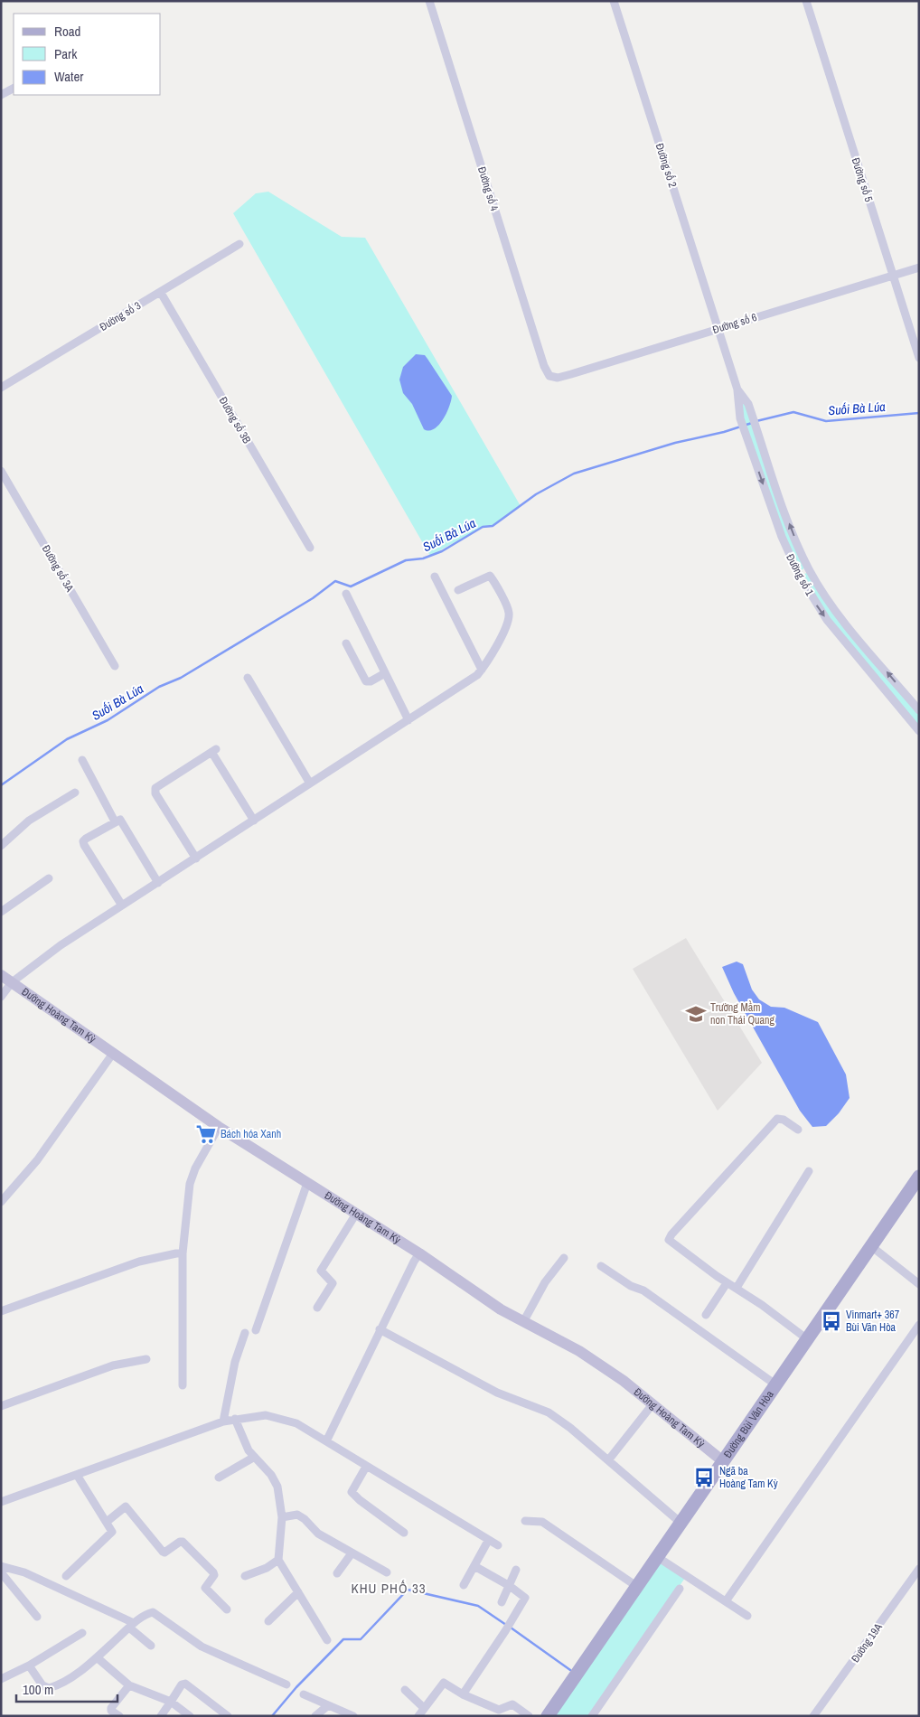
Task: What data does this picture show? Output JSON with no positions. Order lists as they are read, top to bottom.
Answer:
{
  "streets": {
    "main road": ["Đường Bùi Văn Hòa"],
    "street": [
      "Đường số 2",
      "Đường số 5",
      "Đường số 4",
      "Đường số 3",
      "Đường số 6",
      "Đường số 3B",
      "Đường số 3A",
      "Đường số 1",
      "Đường Hoàng Tam Kỳ",
      "Đường 19A"
    ]
  },
  "crossings": [
    ["Đường số 2", "Đường số 6"],
    ["Đường số 2", "Đường số 1"],
    ["Đường số 5", "Đường số 6"],
    ["Đường số 4", "Đường số 6"],
    ["Đường số 3", "Đường số 3B"],
    ["Đường số 6", "Đường số 1"],
    ["Đường Hoàng Tam Kỳ", "Đường Bùi Văn Hòa"]
  ],
  "districts": ["KHU PHỐ 33"],
  "water": ["Suối Bà Lúa"],
  "places": {
    "school or university": ["Trường Mầm non Thái Quang"],
    "supermarket": ["Bách hóa Xanh"],
    "bus stop": ["Vinmart+ 367 Bùi Văn Hòa", "Ngã ba Hoàng Tam Kỳ"]
  },
  "legend": ["Road", "Park", "Water"],
  "scale_bar": "100 m"
}
